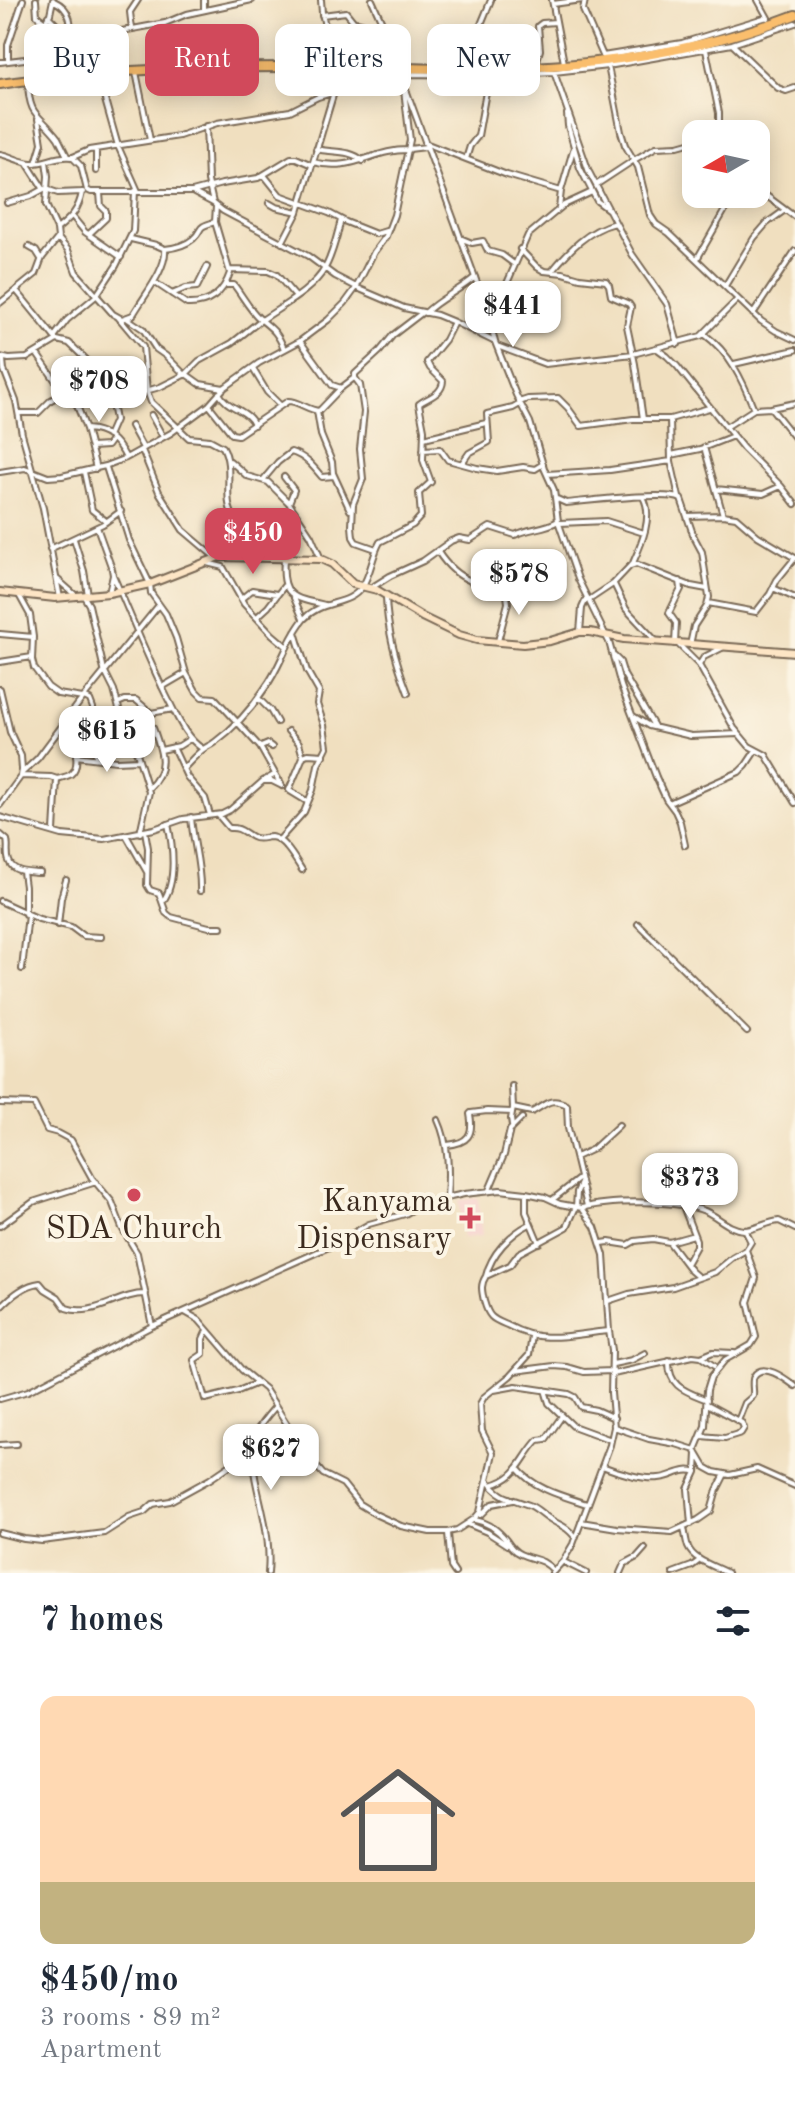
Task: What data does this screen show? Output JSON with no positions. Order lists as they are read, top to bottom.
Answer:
{
  "places": {
    "other": ["SDA Church"],
    "health": ["Kanyama Dispensary"]
  },
  "north": "left",
  "page": {
    "chip": [
      "Buy",
      "Rent",
      "Filters",
      "New"
    ],
    "price": [
      "$441",
      "$708",
      "$450",
      "$578",
      "$615",
      "$373",
      "$627"
    ],
    "heading": "7 homes",
    "list": [
      {
        "name": "$450/mo",
        "note": "3 rooms · 89 m² · Apartment"
      }
    ]
  }
}
